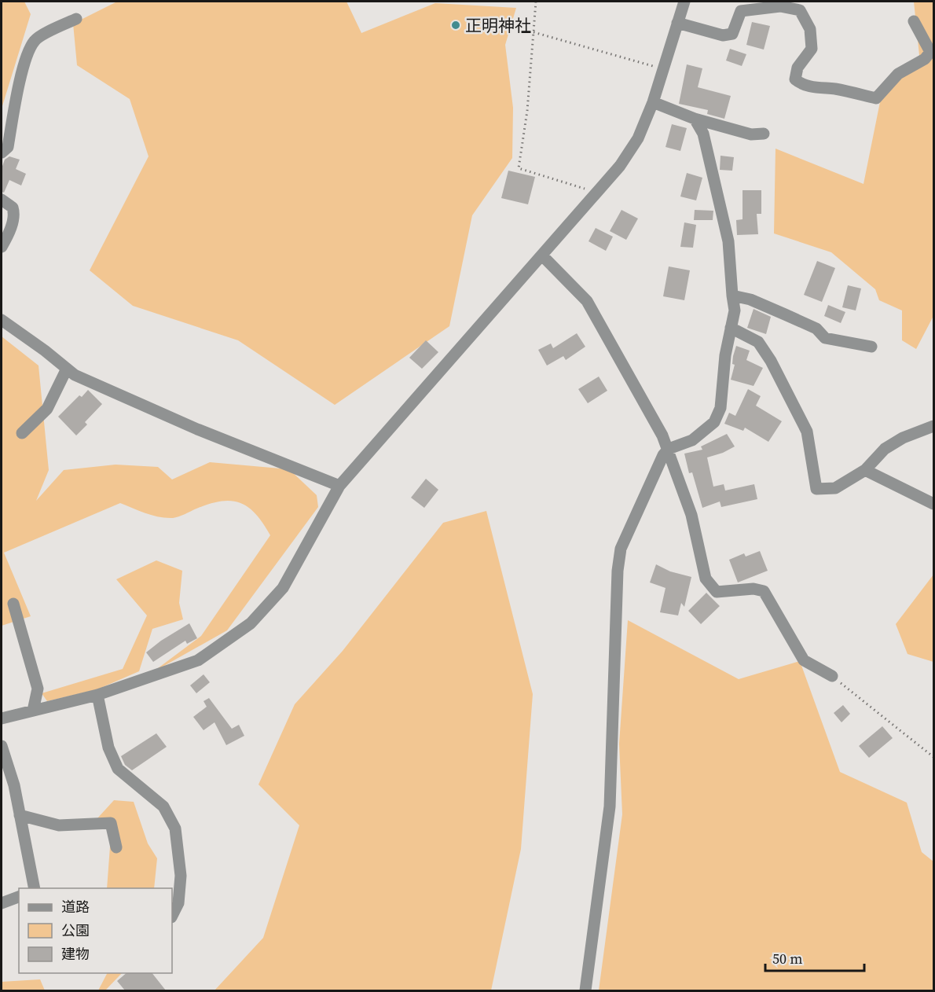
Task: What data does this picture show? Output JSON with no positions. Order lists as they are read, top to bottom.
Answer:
{
  "places": ["正明神社"],
  "legend": ["道路", "公園", "建物"],
  "scale_bar": "50 m"
}
